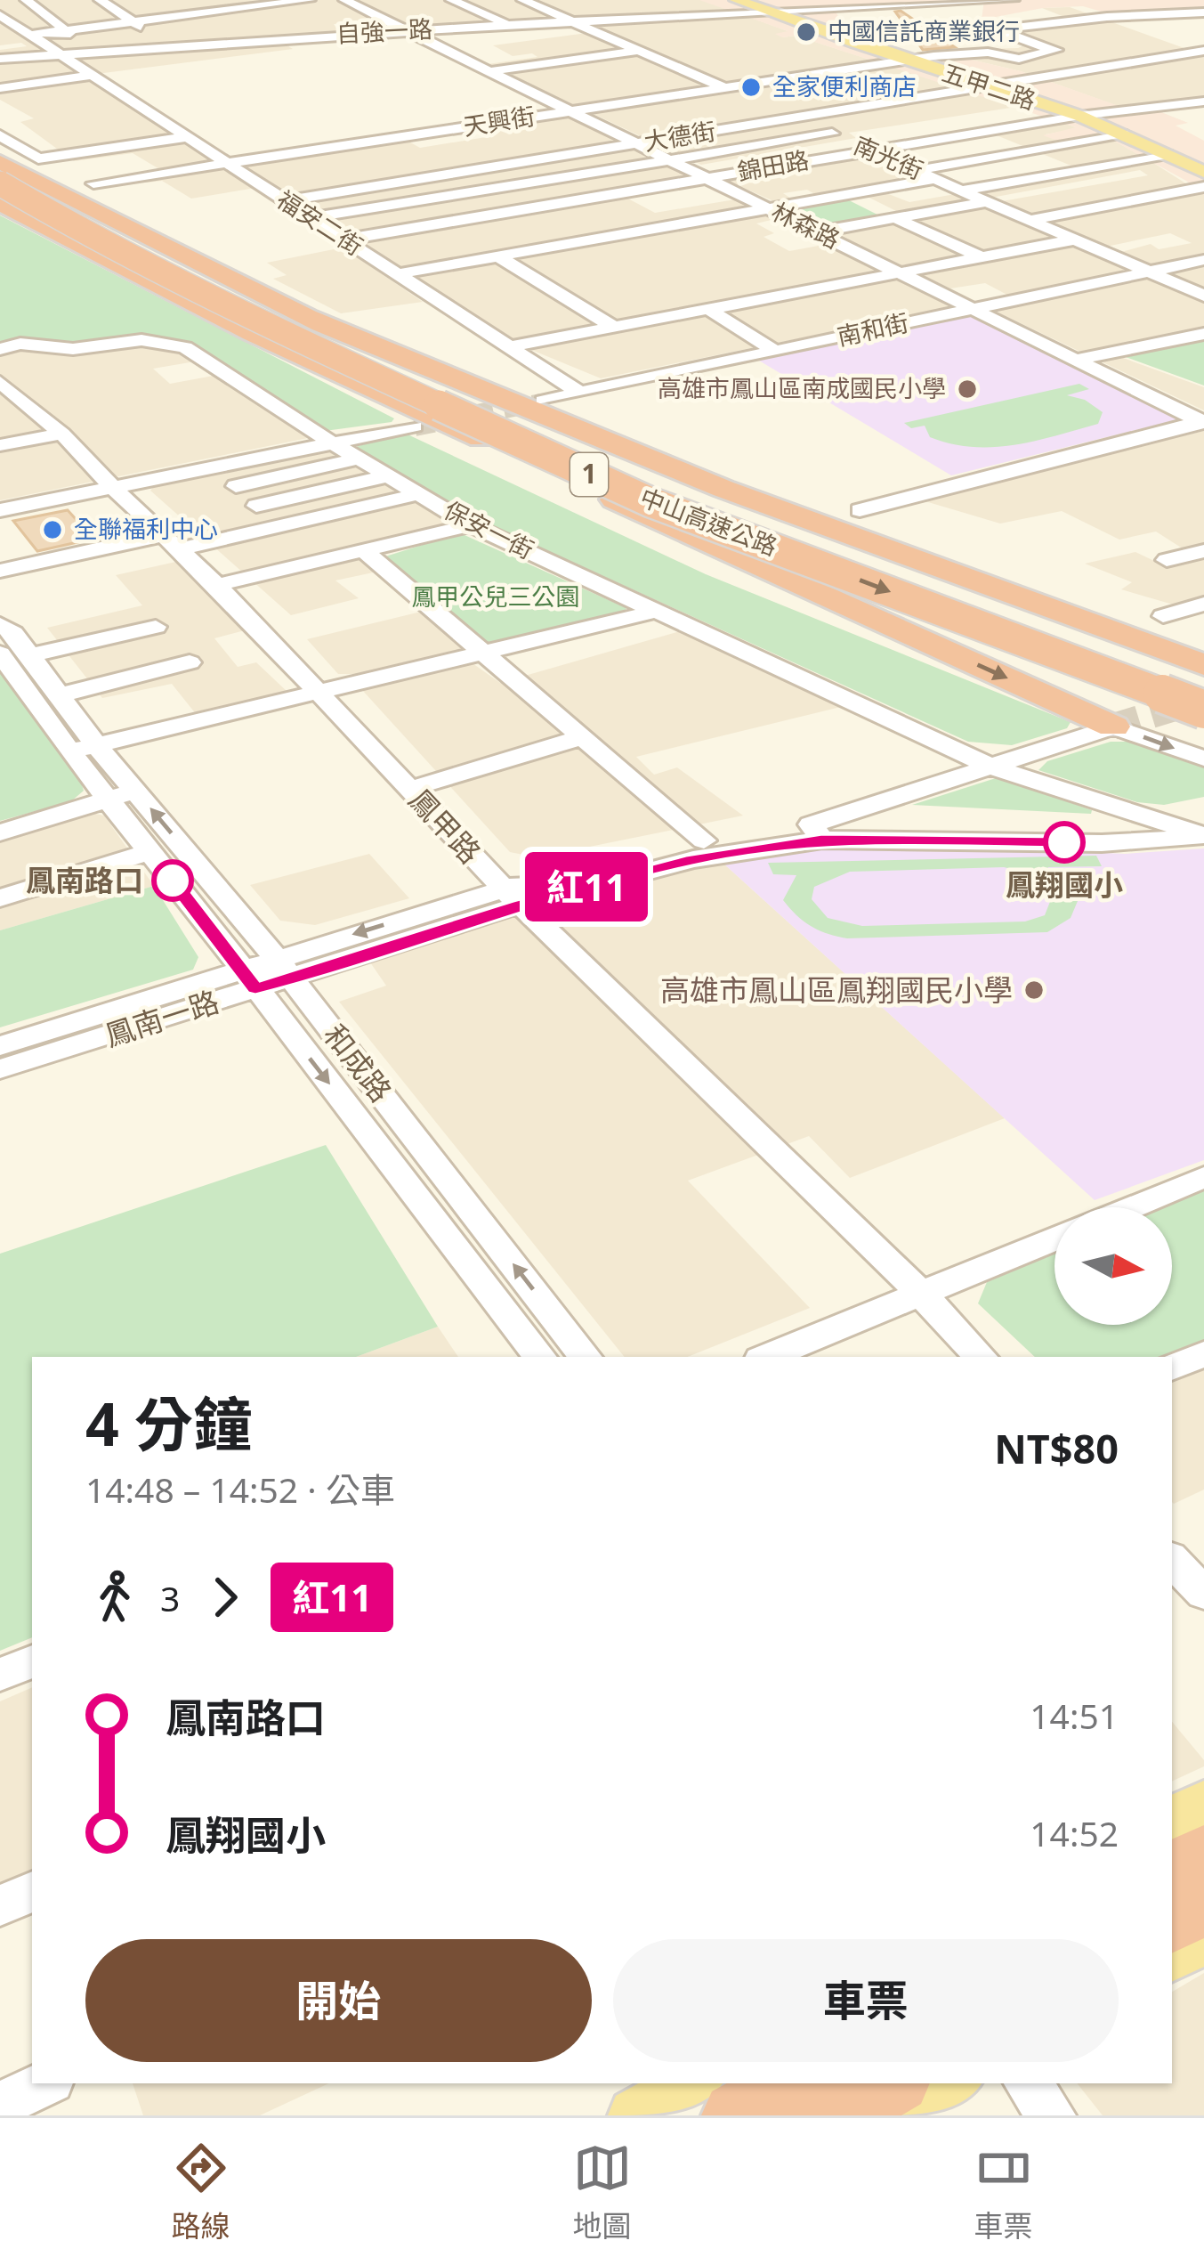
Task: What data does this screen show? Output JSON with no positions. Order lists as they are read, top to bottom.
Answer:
{
  "streets": {
    "highway": ["1", "中山高速公路"],
    "main road": ["五甲二路"],
    "street": [
      "自強一路",
      "天興街",
      "大德街",
      "南光街",
      "錦田路",
      "福安二街",
      "林森路",
      "南和街",
      "保安一街",
      "鳳甲路",
      "鳳南一路",
      "和成路"
    ]
  },
  "crossings": [
    ["自強一路", "五甲二路"],
    ["自強一路", "南光街"],
    ["自強一路", "福安二街"],
    ["自強一路", "林森路"],
    ["五甲二路", "天興街"],
    ["五甲二路", "大德街"],
    ["五甲二路", "錦田路"],
    ["天興街", "南光街"],
    ["天興街", "福安二街"],
    ["天興街", "林森路"],
    ["大德街", "南光街"],
    ["大德街", "福安二街"],
    ["大德街", "林森路"],
    ["南光街", "錦田路"],
    ["南光街", "南和街"],
    ["錦田路", "福安二街"],
    ["錦田路", "林森路"],
    ["福安二街", "南和街"],
    ["林森路", "南和街"],
    ["保安一街", "鳳南一路"],
    ["鳳甲路", "鳳南一路"],
    ["鳳南一路", "和成路"]
  ],
  "parks": ["鳳甲公兒三公園"],
  "places": [
    "中國信託商業銀行",
    "全家便利商店",
    "高雄市鳳山區南成國民小學",
    "全聯福利中心",
    "鳳翔國小",
    "鳳南路口",
    "高雄市鳳山區鳳翔國民小學"
  ],
  "lines": ["bus line 紅11"],
  "north": "right",
  "page": {
    "on_map": "紅11",
    "heading": ["4 分鐘", "14:48 – 14:52 · 公車", "NT$80"],
    "legs": ["3", "紅11"],
    "list": [
      {
        "name": "鳳南路口",
        "value": "14:51"
      },
      {
        "name": "鳳翔國小",
        "value": "14:52"
      }
    ],
    "buttons": ["開始", "車票"],
    "tabs": ["路線", "地圖", "車票"]
  }
}
